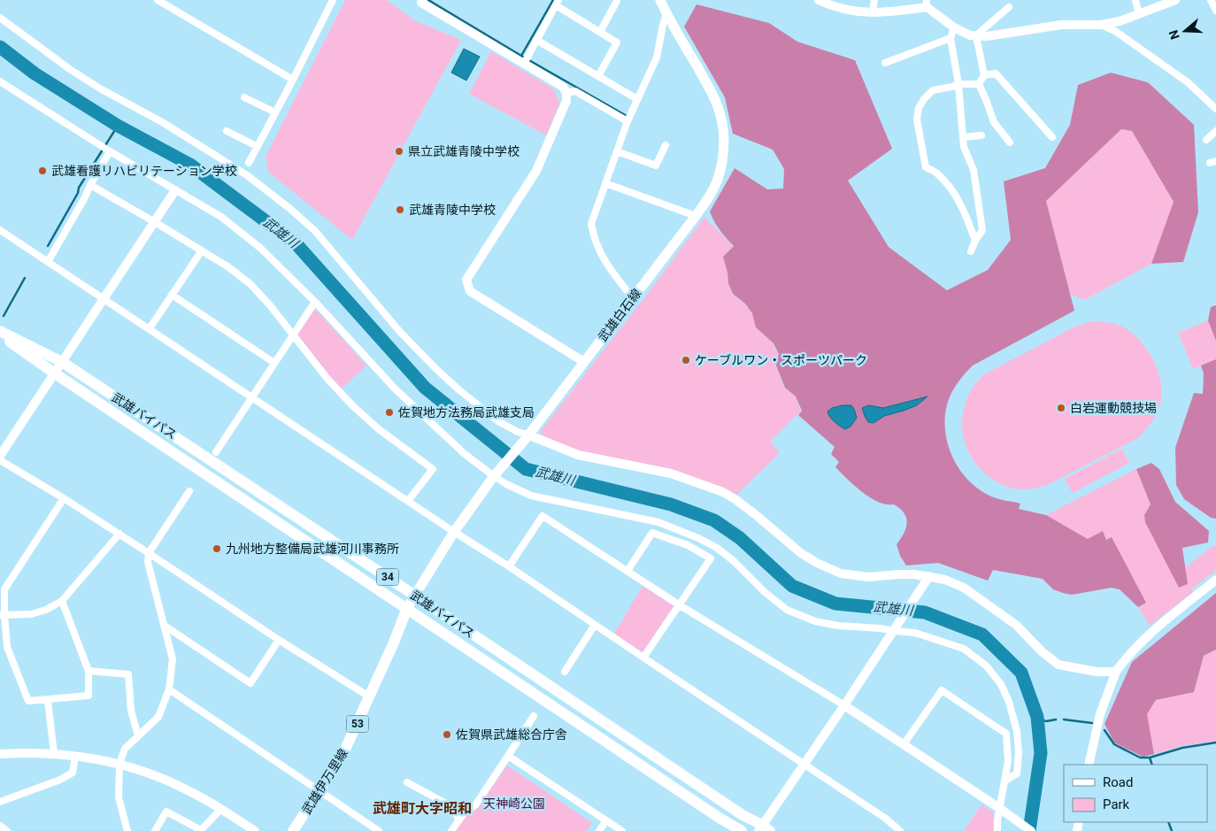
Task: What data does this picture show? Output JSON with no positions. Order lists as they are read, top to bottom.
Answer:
{
  "streets": {
    "main road": [
      "武雄白石線",
      "武雄バイパス",
      "34",
      "53",
      "武雄伊万里線"
    ]
  },
  "crossings": [
    ["武雄白石線", "武雄バイパス"],
    ["武雄白石線", "武雄伊万里線"],
    ["武雄バイパス", "武雄伊万里線"]
  ],
  "districts": ["武雄町大字昭和"],
  "water": ["武雄川"],
  "parks": ["天神崎公園"],
  "places": [
    "県立武雄青陵中学校",
    "武雄看護リハビリテーション学校",
    "武雄青陵中学校",
    "ケーブルワン・スポーツパーク",
    "白岩運動競技場",
    "佐賀地方法務局武雄支局",
    "九州地方整備局武雄河川事務所",
    "佐賀県武雄総合庁舎"
  ],
  "legend": ["Road", "Park"],
  "north": "left"
}
